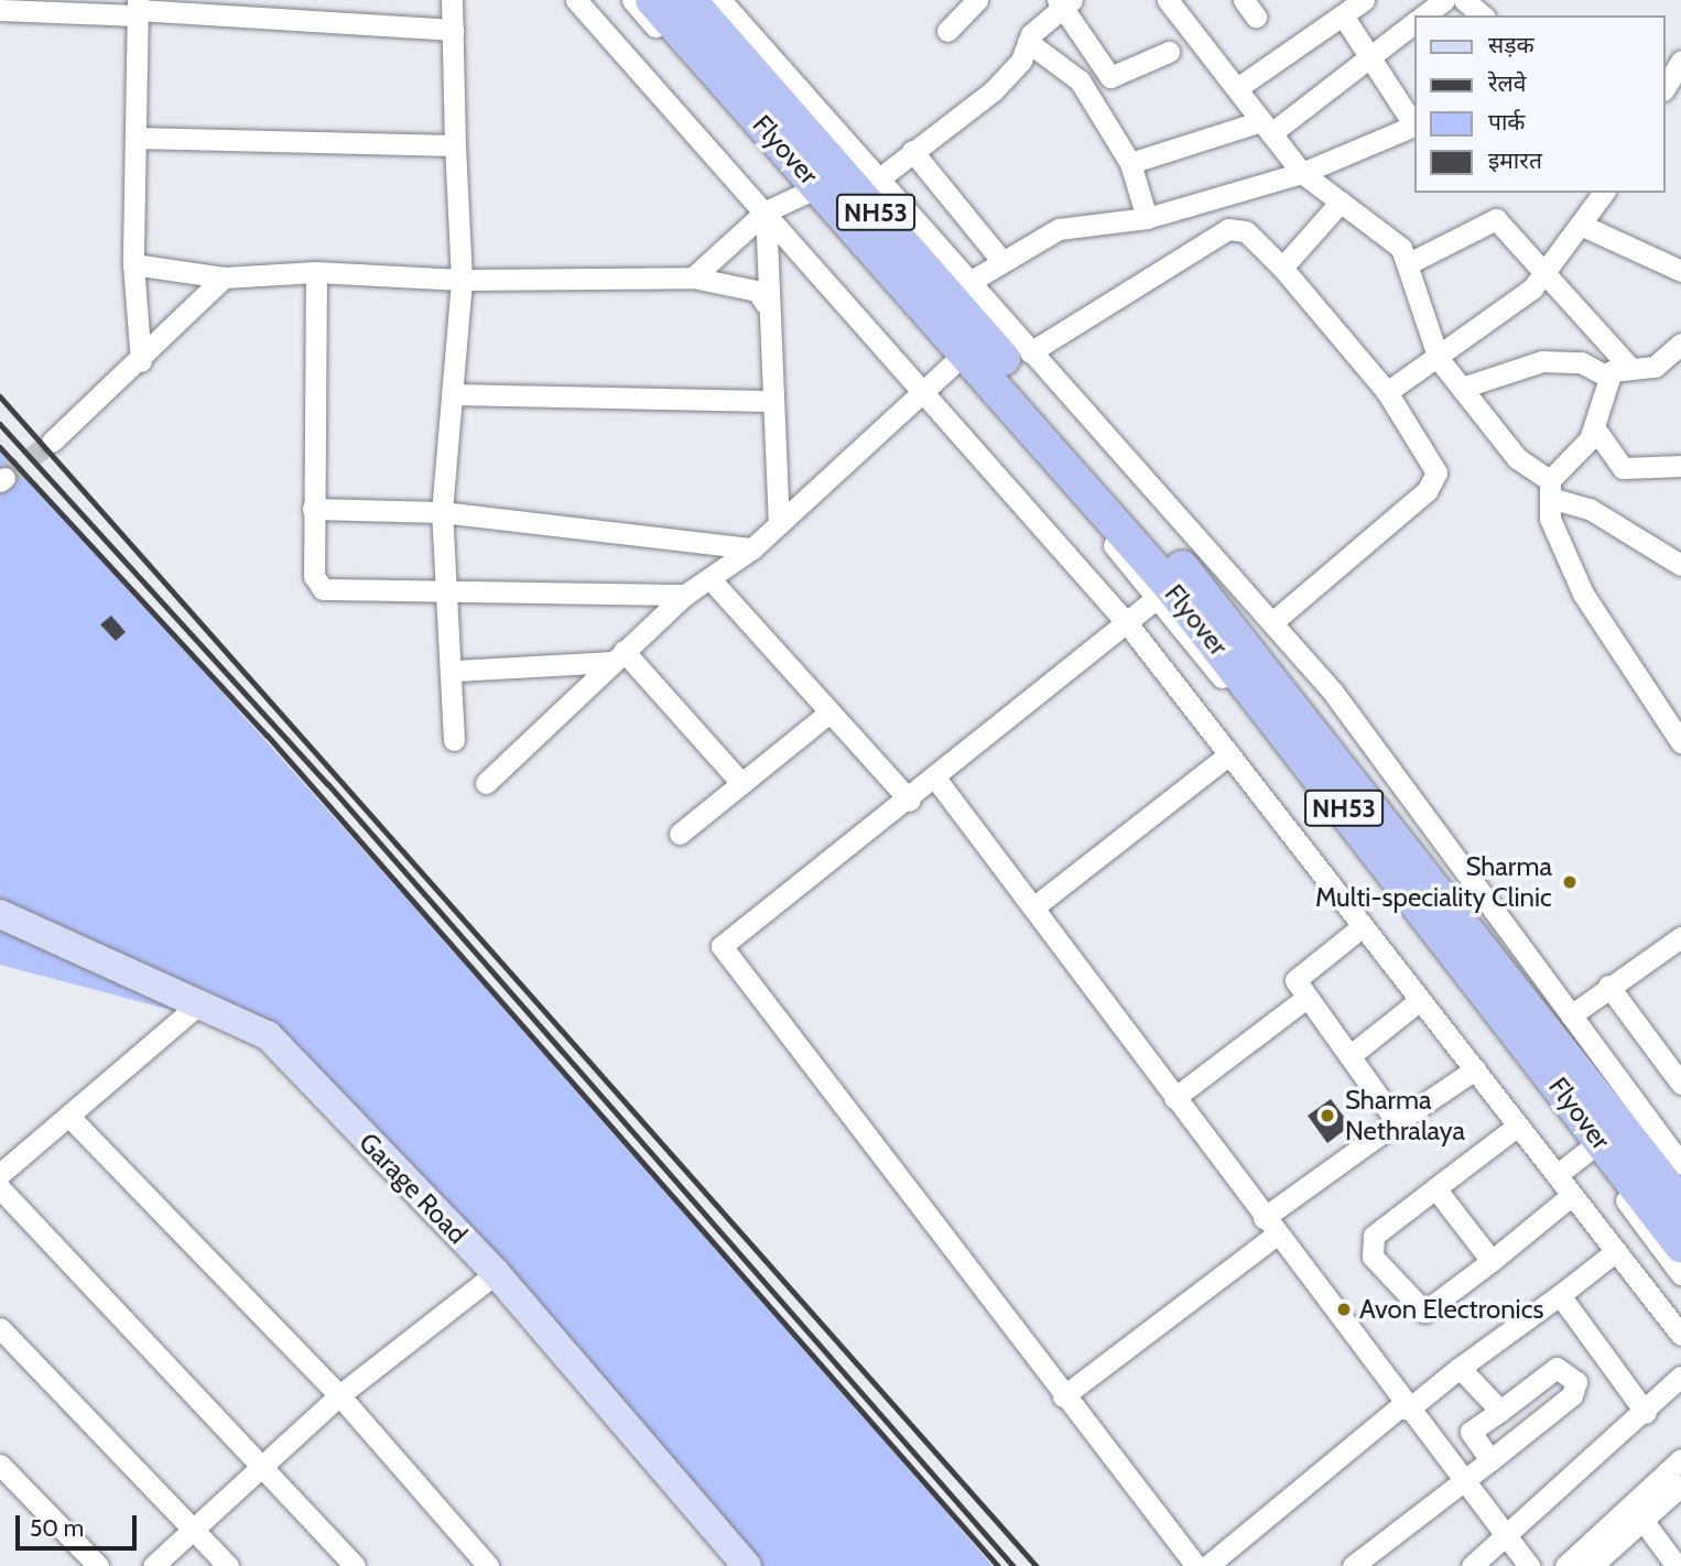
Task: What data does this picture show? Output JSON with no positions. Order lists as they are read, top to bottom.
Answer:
{
  "streets": {
    "highway": ["Flyover", "NH53"],
    "main road": ["Garage Road"]
  },
  "crossings": [
    ["Flyover", "NH53"]
  ],
  "places": ["Sharma Multi-speciality Clinic", "Sharma Nethralaya", "Avon Electronics"],
  "legend": [
    "सड़क",
    "रेलवे",
    "पार्क",
    "इमारत"
  ],
  "scale_bar": "50 m"
}
